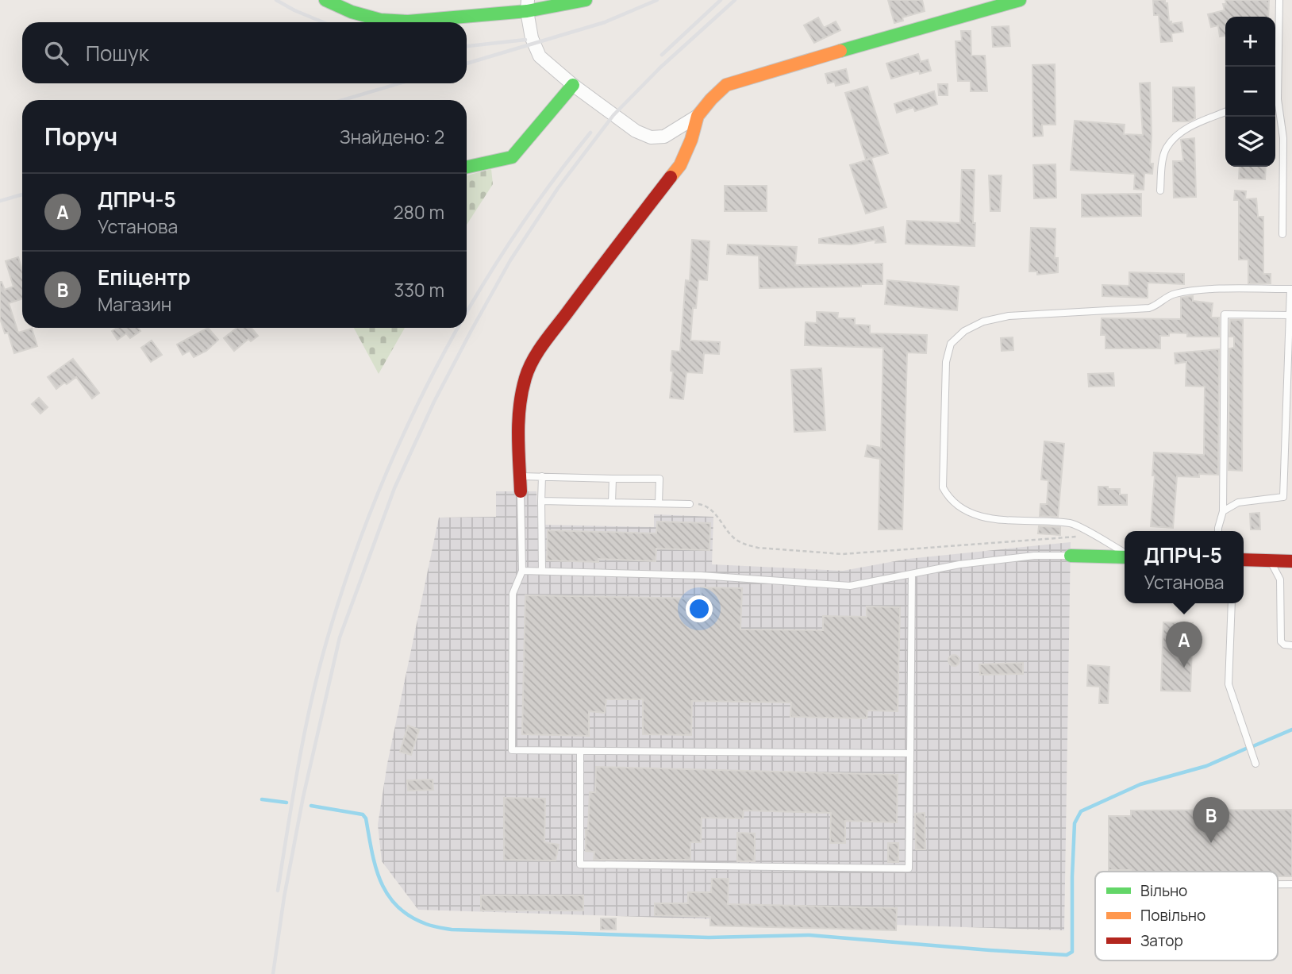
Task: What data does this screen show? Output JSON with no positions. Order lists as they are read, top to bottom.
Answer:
{
  "legend": ["Вільно", "Повільно", "Затор"],
  "page": {
    "map_buttons": ["+", "−"],
    "search": "Пошук",
    "heading": ["Поруч", "Знайдено: 2"],
    "list": [
      {
        "mark": "A",
        "name": "ДПРЧ-5",
        "note": "Установа",
        "value": "280 m"
      },
      {
        "mark": "B",
        "name": "Епіцентр",
        "note": "Магазин",
        "value": "330 m"
      }
    ],
    "popup": ["ДПРЧ-5", "Установа"],
    "pins": ["A", "B"]
  }
}
